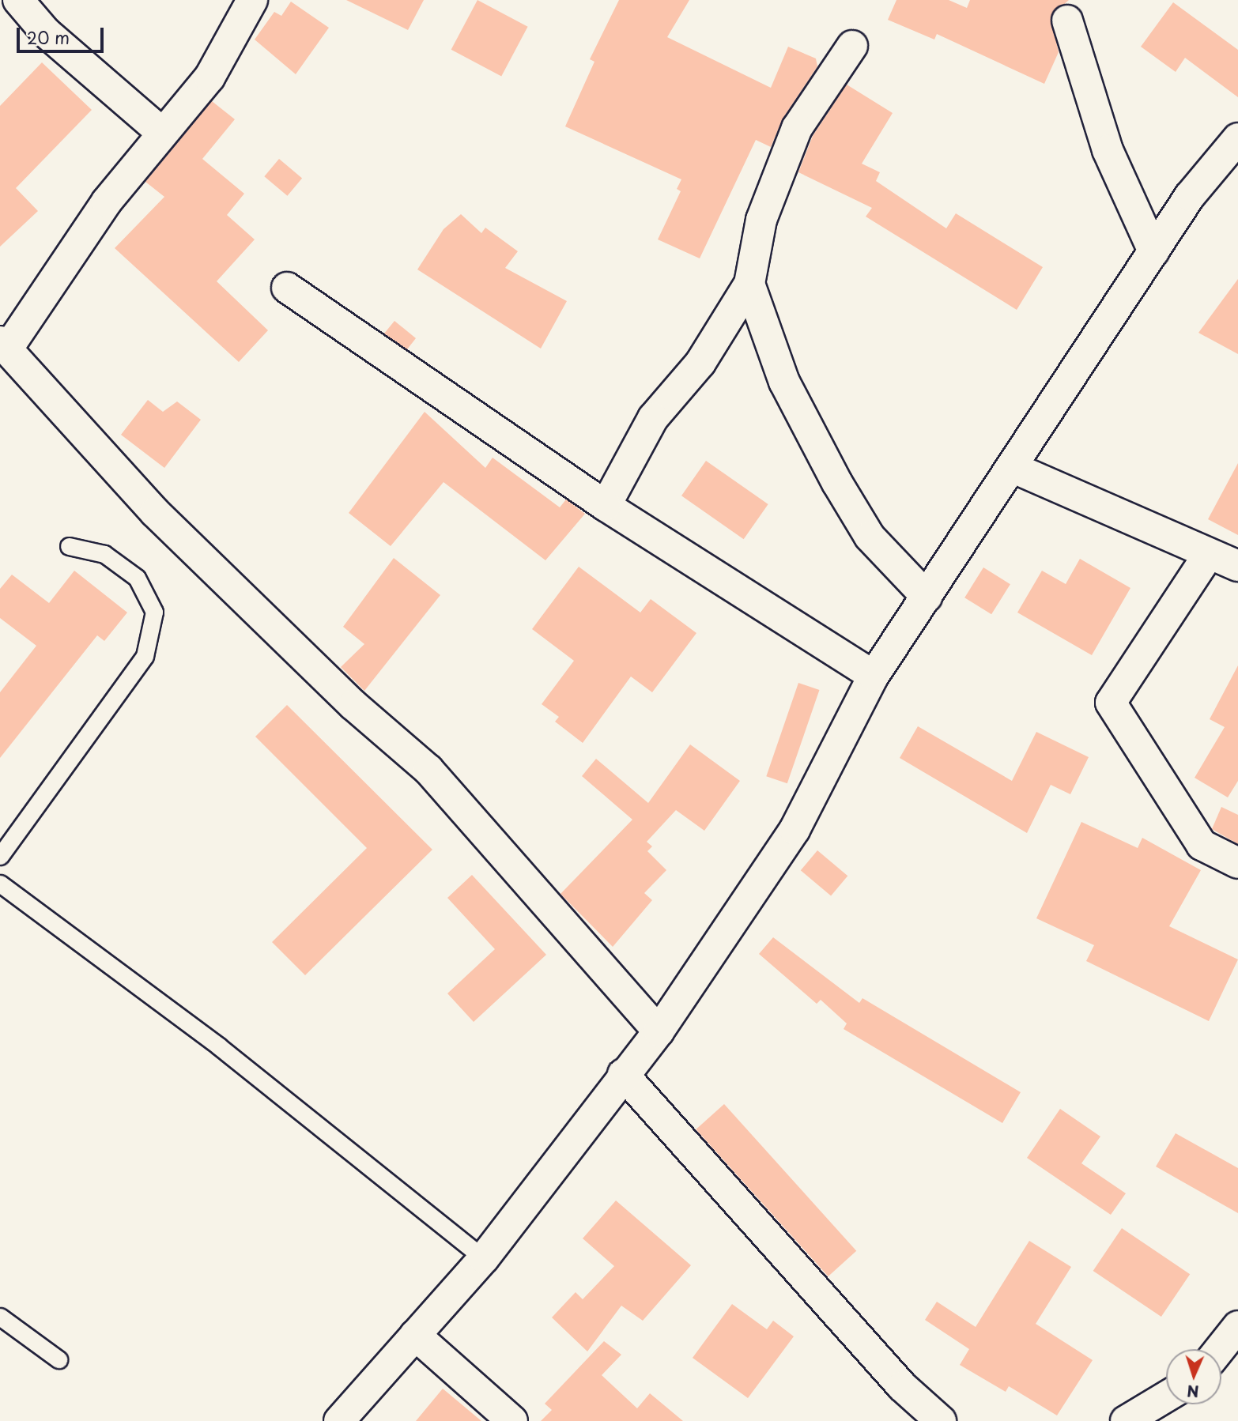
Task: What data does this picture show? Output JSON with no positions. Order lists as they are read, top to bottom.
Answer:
{
  "scale_bar": "20 m",
  "north": "bottom"
}
